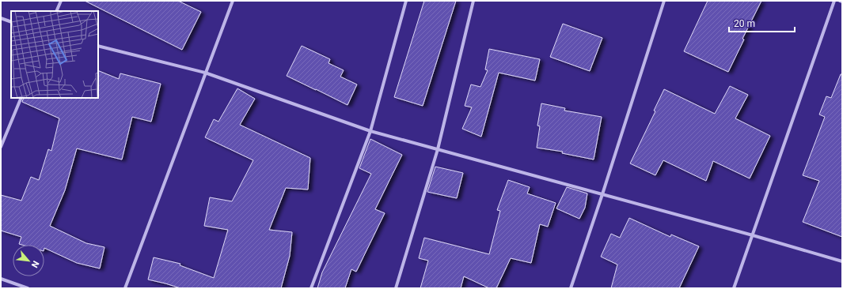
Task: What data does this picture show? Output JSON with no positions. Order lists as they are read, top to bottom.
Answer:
{
  "scale_bar": "20 m",
  "north": "bottom right"
}
